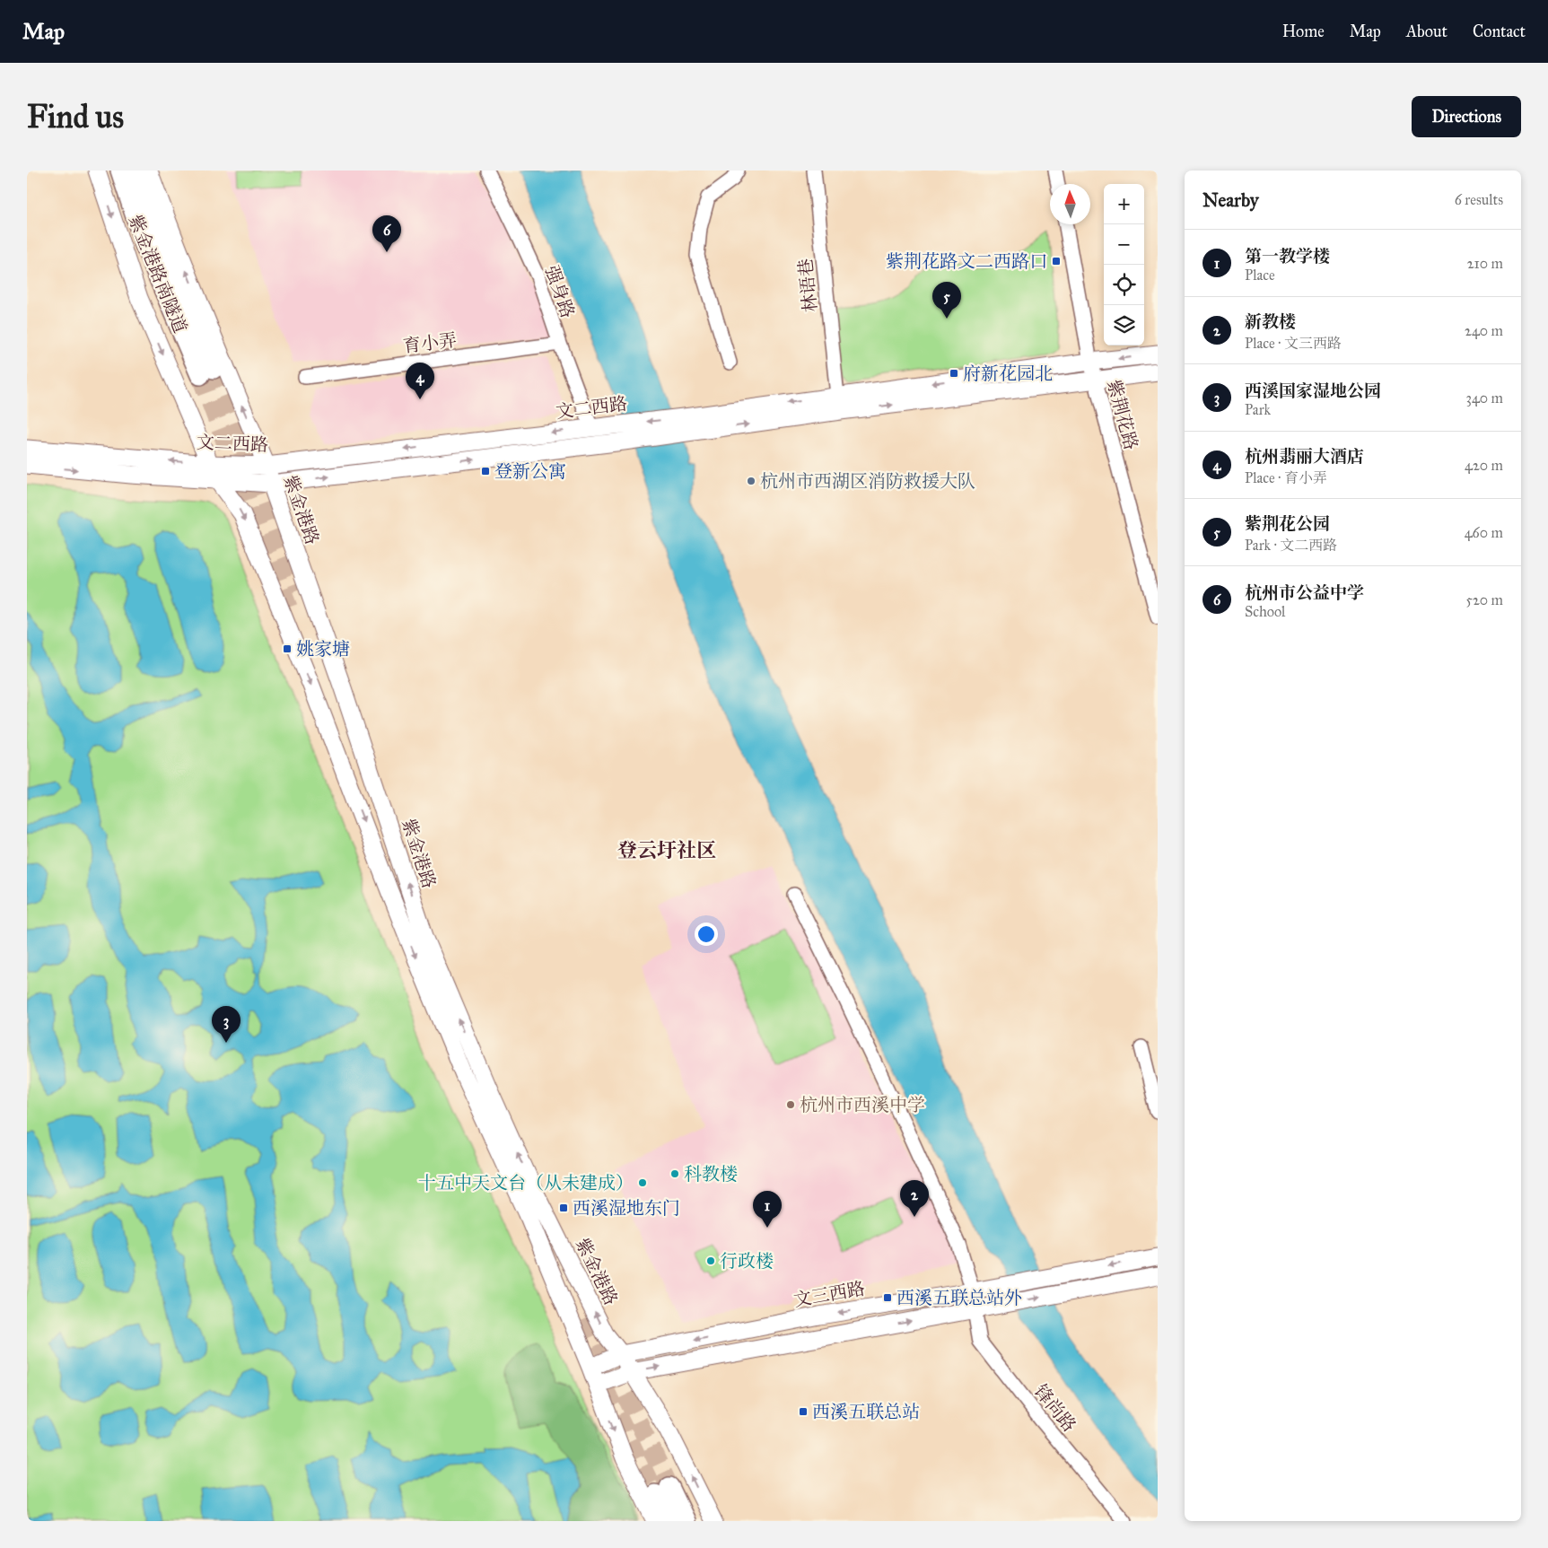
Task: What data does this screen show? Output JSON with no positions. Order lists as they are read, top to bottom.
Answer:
{
  "streets": {
    "highway": ["紫金港路南隧道"],
    "main road": ["文二西路", "紫金港路", "文三西路"],
    "street": [
      "林语巷",
      "强身路",
      "育小弄",
      "紫荆花路",
      "锋尚路"
    ]
  },
  "crossings": [
    ["林语巷", "文二西路"],
    ["强身路", "育小弄"],
    ["强身路", "文二西路"],
    ["文二西路", "紫荆花路"],
    ["文二西路", "紫金港路"],
    ["紫金港路", "文三西路"]
  ],
  "districts": ["登云圩社区"],
  "places": {
    "transit": [
      "紫荆花路文二西路口",
      "府新花园北",
      "登新公寓",
      "姚家塘",
      "西溪湿地东门",
      "西溪五联总站外",
      "西溪五联总站"
    ],
    "other": [
      "杭州市西湖区消防救援大队",
      "杭州市西溪中学",
      "科教楼",
      "十五中天文台（从未建成）",
      "行政楼"
    ]
  },
  "north": "top",
  "page": {
    "header": "Map",
    "nav": [
      "Home",
      "Map",
      "About",
      "Contact"
    ],
    "buttons": "Directions",
    "title": "Find us",
    "heading": ["Nearby", "6 results"],
    "map_buttons": ["+", "−"],
    "pins": [
      "6",
      "5",
      "4",
      "3",
      "2",
      "1"
    ],
    "list": [
      {
        "mark": "1",
        "name": "第一教学楼",
        "note": "Place",
        "value": "210 m"
      },
      {
        "mark": "2",
        "name": "新教楼",
        "note": "Place · 文三西路",
        "value": "240 m"
      },
      {
        "mark": "3",
        "name": "西溪国家湿地公园",
        "note": "Park",
        "value": "340 m"
      },
      {
        "mark": "4",
        "name": "杭州翡丽大酒店",
        "note": "Place · 育小弄",
        "value": "420 m"
      },
      {
        "mark": "5",
        "name": "紫荆花公园",
        "note": "Park · 文二西路",
        "value": "460 m"
      },
      {
        "mark": "6",
        "name": "杭州市公益中学",
        "note": "School",
        "value": "520 m"
      }
    ]
  }
}
